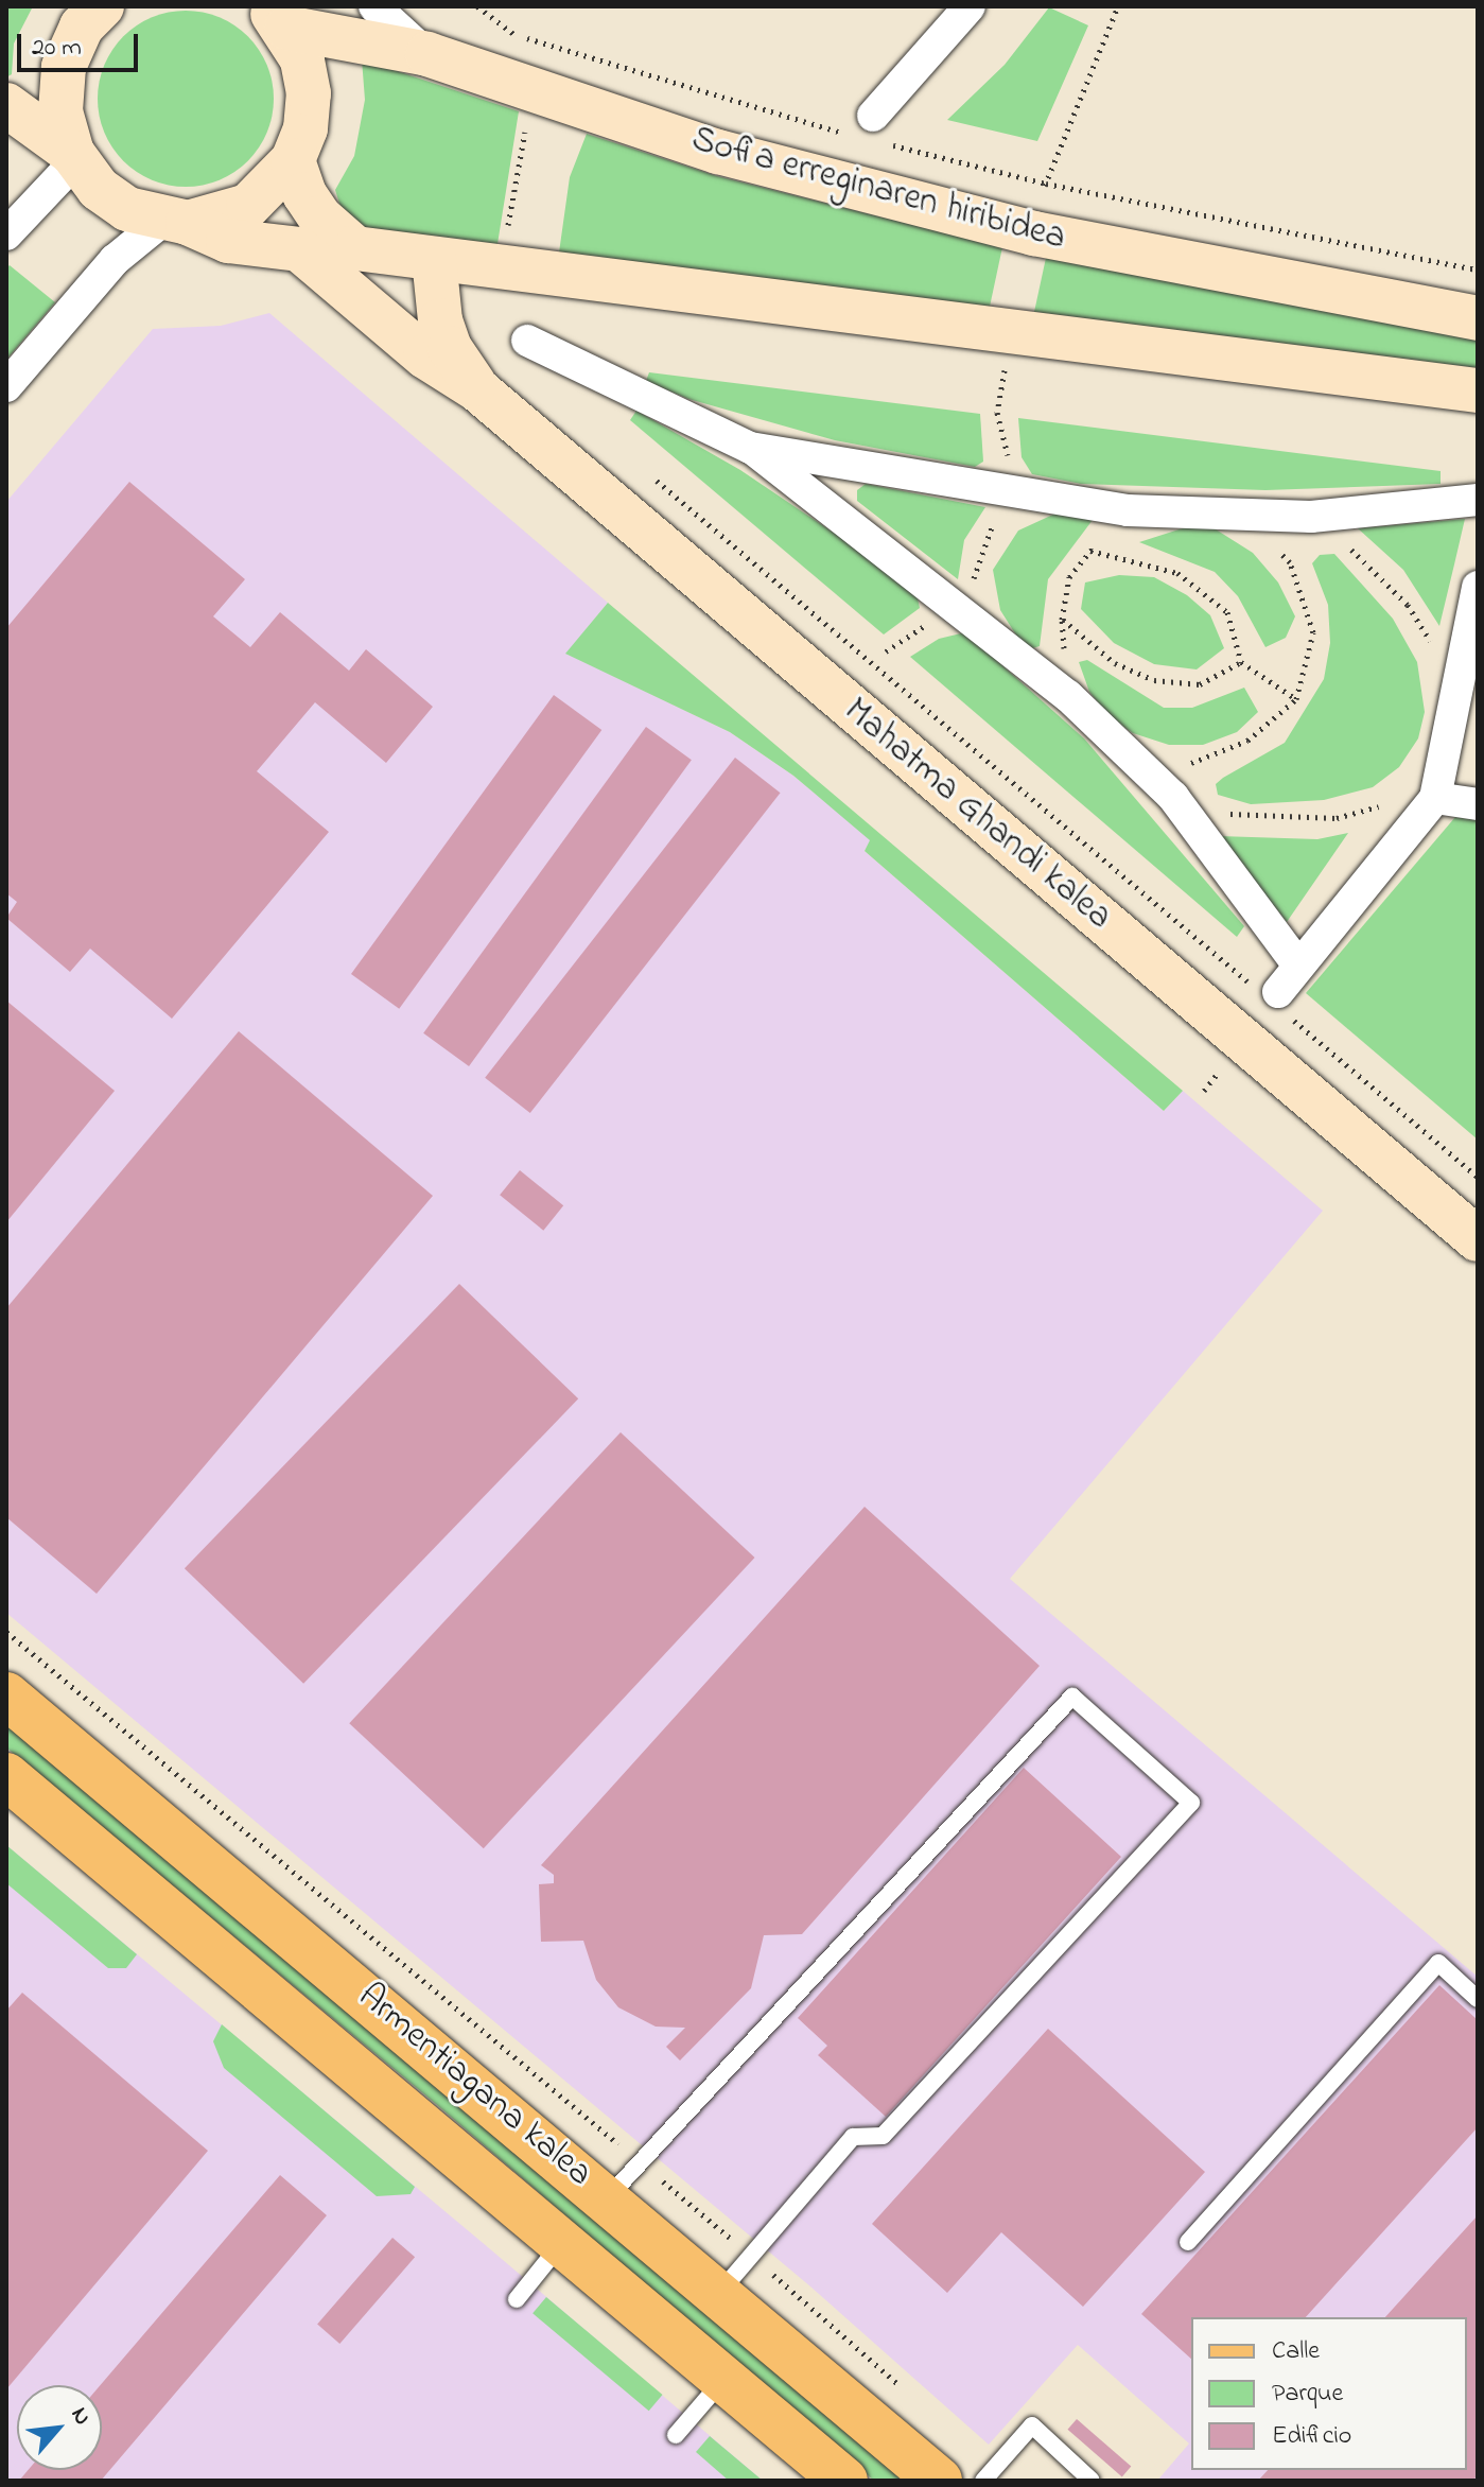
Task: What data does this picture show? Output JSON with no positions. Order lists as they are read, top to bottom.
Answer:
{
  "streets": {
    "main road": ["Sofia erreginaren hiribidea", "Mahatma Ghandi kalea", "Armentiagana kalea"]
  },
  "legend": ["Calle", "Parque", "Edificio"],
  "scale_bar": "20 m",
  "north": "top right"
}
